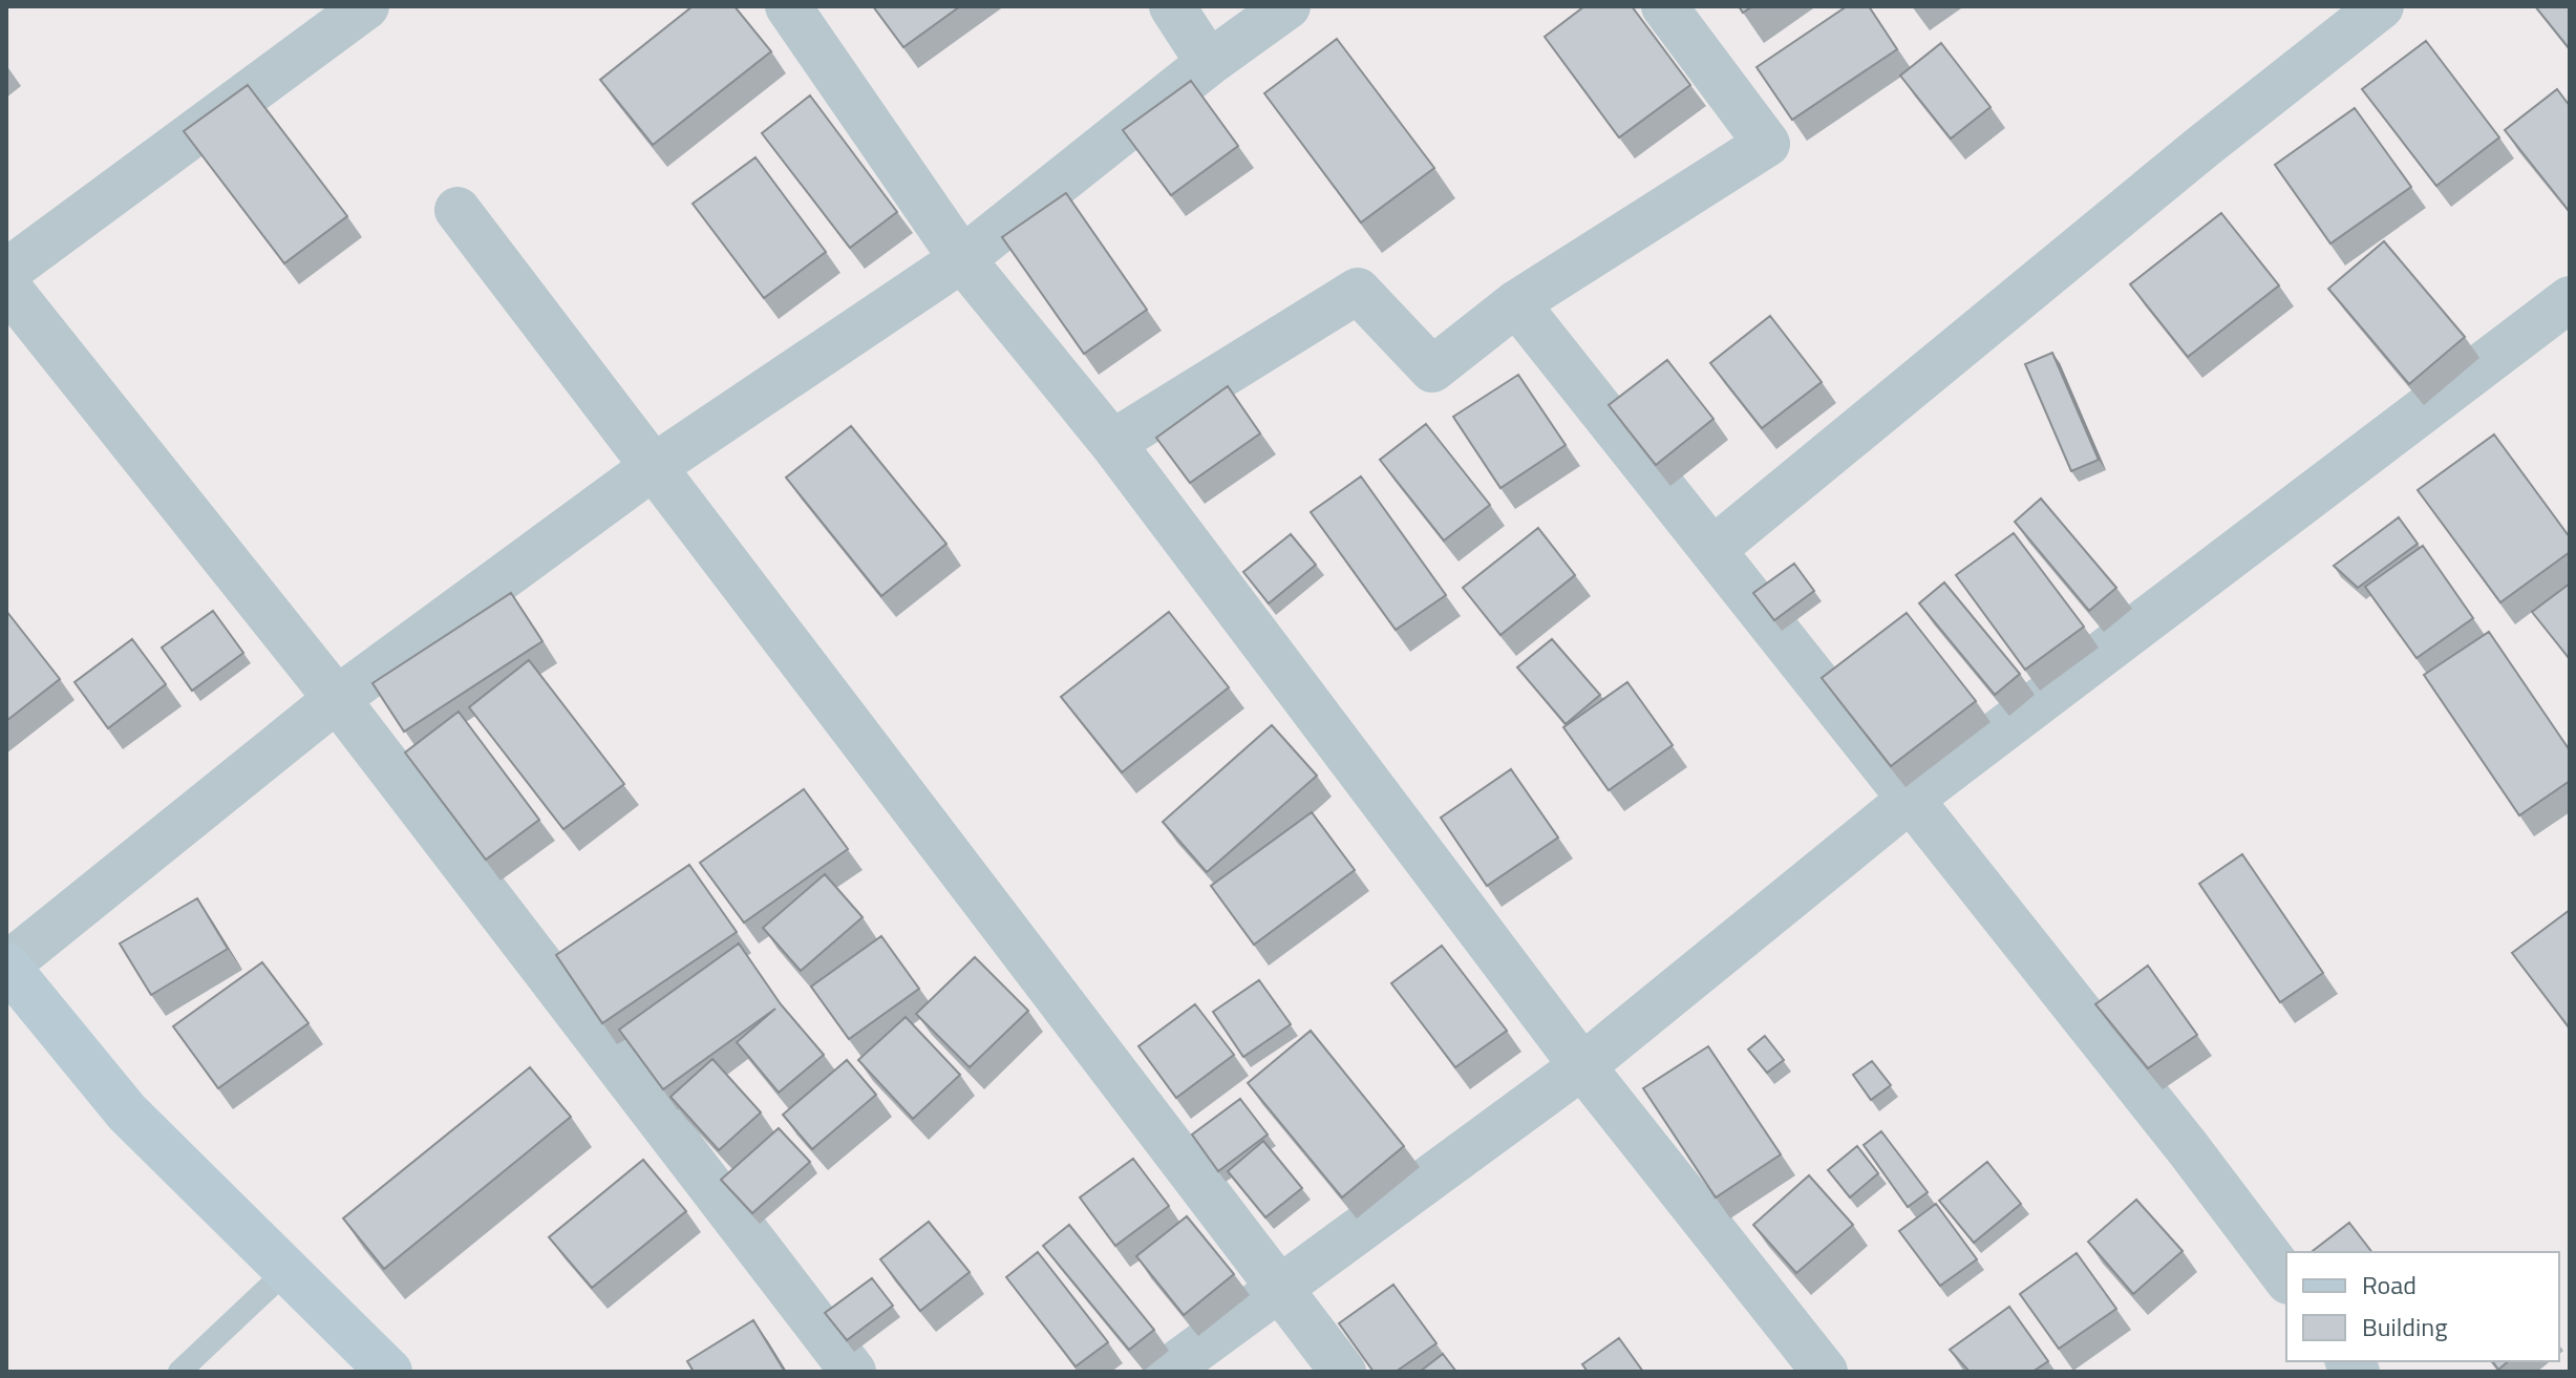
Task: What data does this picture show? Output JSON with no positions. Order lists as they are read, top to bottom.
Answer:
{
  "legend": ["Road", "Building"]
}
